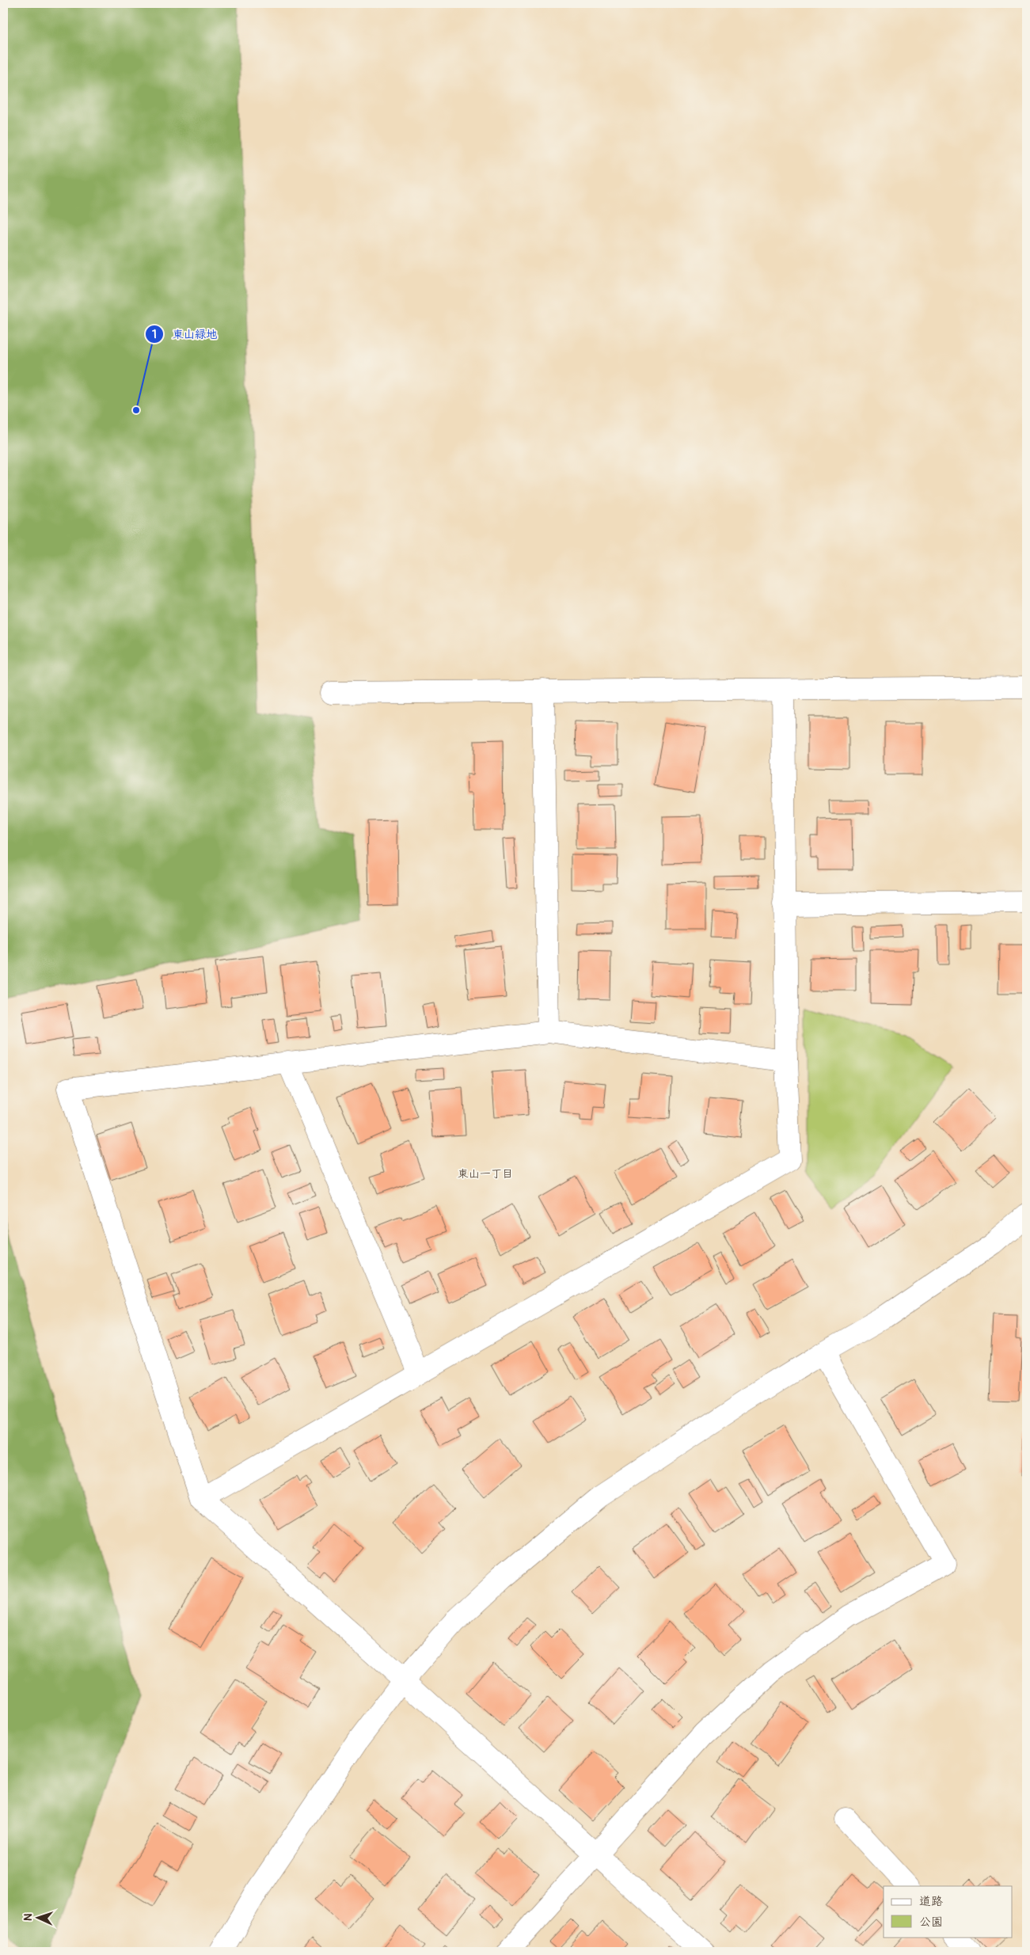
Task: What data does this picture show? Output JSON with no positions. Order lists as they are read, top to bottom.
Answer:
{
  "districts": ["東山一丁目"],
  "places": ["東山緑地"],
  "legend": ["道路", "公園"],
  "north": "left"
}
